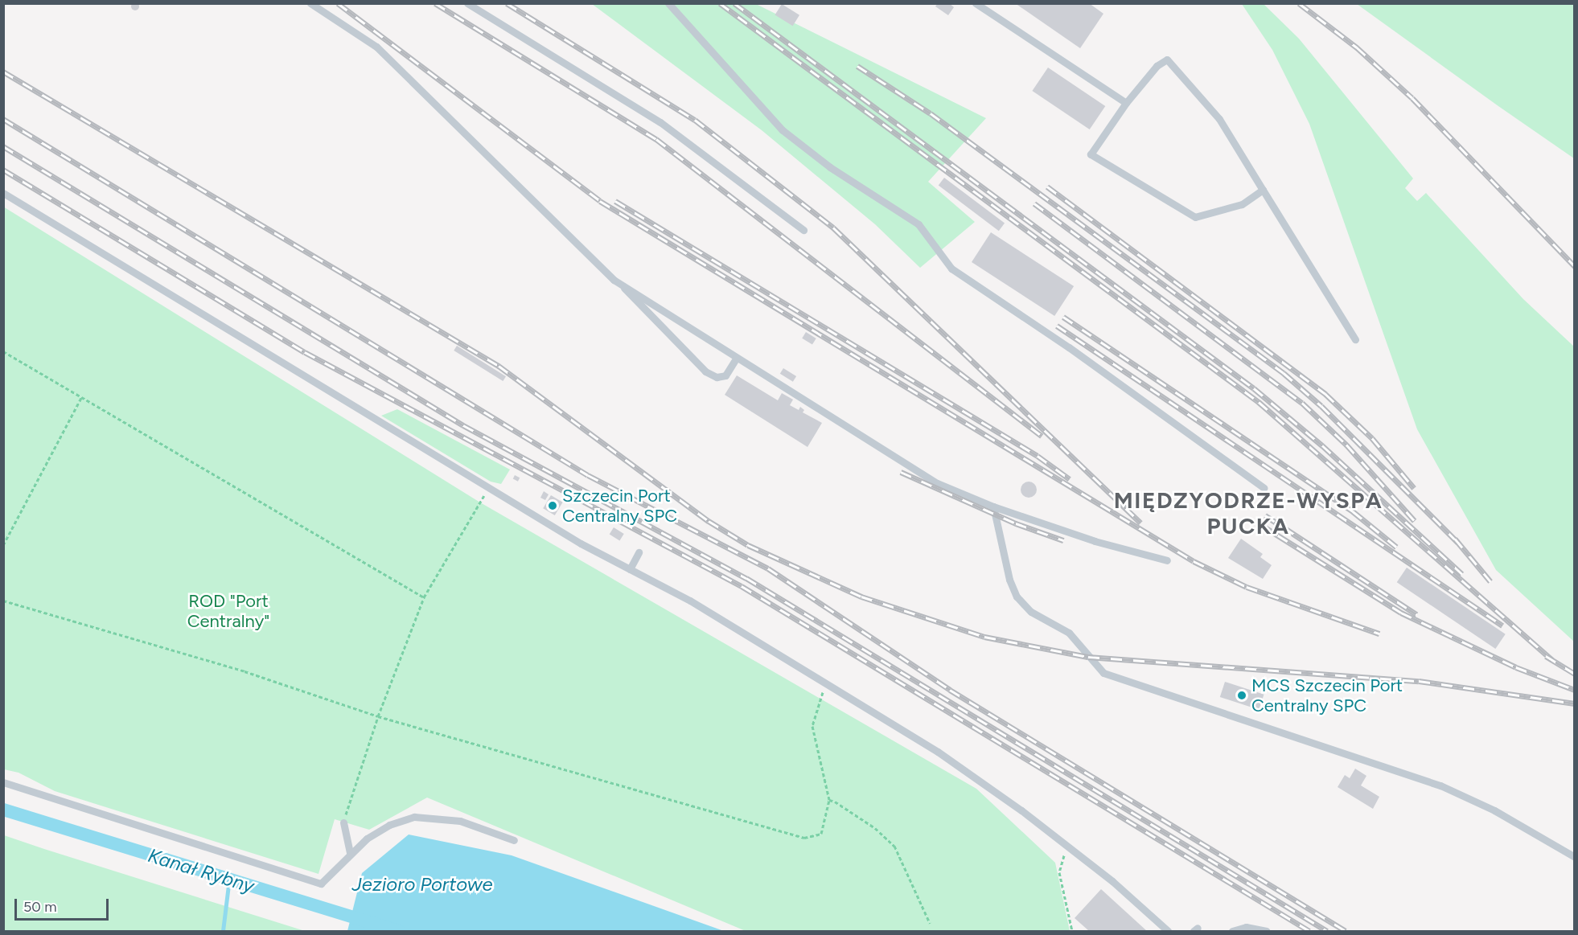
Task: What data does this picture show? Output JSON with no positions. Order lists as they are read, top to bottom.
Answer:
{
  "districts": ["MIĘDZYODRZE-WYSPA PUCKA"],
  "water": ["Kanał Rybny", "Jezioro Portowe"],
  "parks": ["ROD \"Port Centralny\""],
  "places": ["Szczecin Port Centralny SPC", "MCS Szczecin Port Centralny SPC"],
  "scale_bar": "50 m"
}
